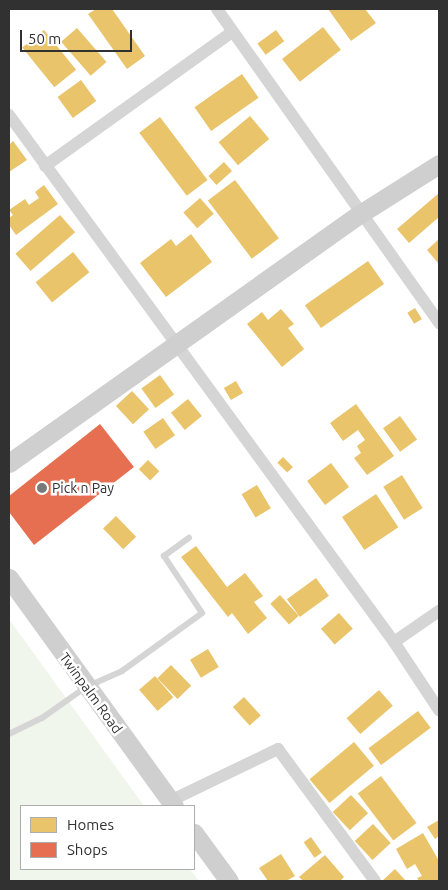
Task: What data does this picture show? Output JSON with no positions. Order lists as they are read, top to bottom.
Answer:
{
  "streets": {
    "street": ["Twinpalm Road"]
  },
  "places": ["Pick n Pay"],
  "legend": ["Homes", "Shops"],
  "scale_bar": "50 m"
}
